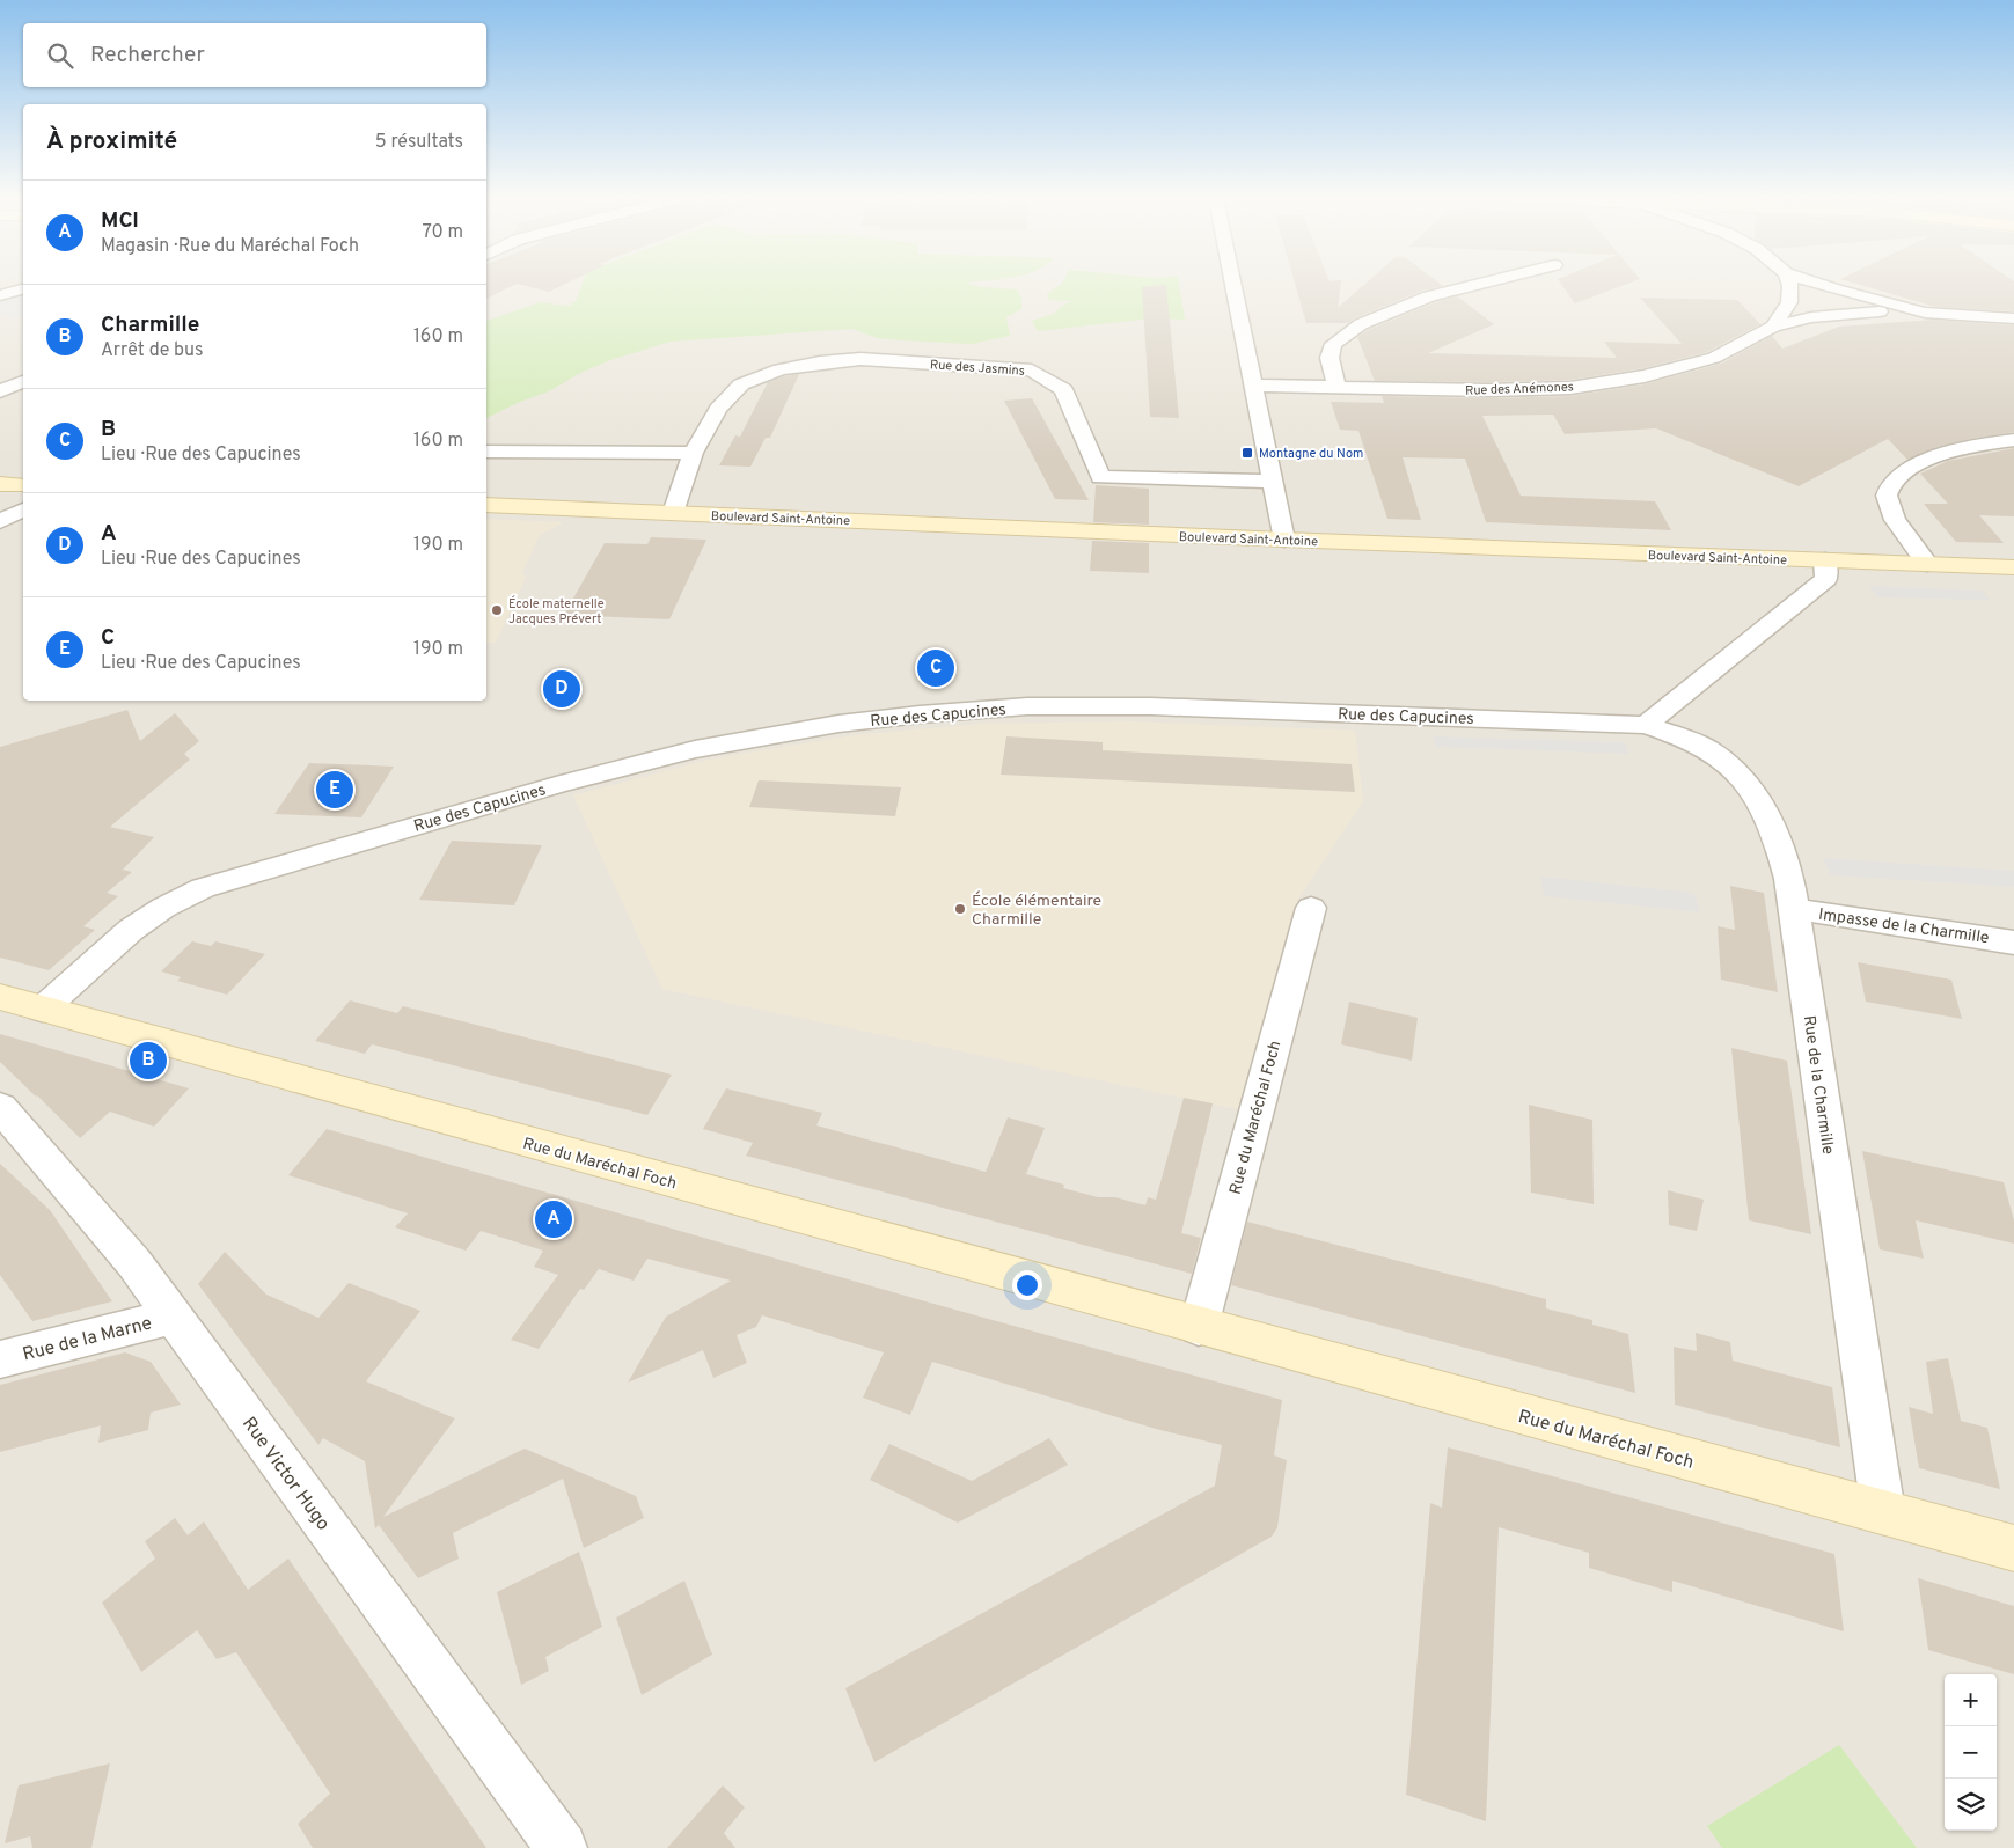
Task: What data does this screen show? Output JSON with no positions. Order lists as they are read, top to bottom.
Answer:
{
  "streets": {
    "street": [
      "Rue des Jasmins",
      "Rue des Anémones",
      "Boulevard Saint-Antoine",
      "Rue des Capucines",
      "Impasse de la Charmille",
      "Rue de la Charmille",
      "Rue du Maréchal Foch",
      "Rue de la Marne",
      "Rue Victor Hugo"
    ]
  },
  "crossings": [
    ["Rue des Jasmins", "Boulevard Saint-Antoine"],
    ["Rue des Capucines", "Rue de la Charmille"],
    ["Rue des Capucines", "Rue du Maréchal Foch"],
    ["Impasse de la Charmille", "Rue de la Charmille"],
    ["Rue de la Charmille", "Rue du Maréchal Foch"],
    ["Rue de la Marne", "Rue Victor Hugo"]
  ],
  "places": {
    "transit": ["Montagne du Nom"],
    "other": ["École maternelle Jacques Prévert", "École élémentaire Charmille"]
  },
  "page": {
    "search": "Rechercher",
    "heading": ["À proximité", "5 résultats"],
    "list": [
      {
        "mark": "A",
        "name": "MCI",
        "note": "Magasin · Rue du Maréchal Foch",
        "value": "70 m"
      },
      {
        "mark": "B",
        "name": "Charmille",
        "note": "Arrêt de bus",
        "value": "160 m"
      },
      {
        "mark": "C",
        "name": "B",
        "note": "Lieu · Rue des Capucines",
        "value": "160 m"
      },
      {
        "mark": "D",
        "name": "A",
        "note": "Lieu · Rue des Capucines",
        "value": "190 m"
      },
      {
        "mark": "E",
        "name": "C",
        "note": "Lieu · Rue des Capucines",
        "value": "190 m"
      }
    ],
    "pins": [
      "C",
      "D",
      "E",
      "B",
      "A"
    ],
    "map_buttons": ["+", "−"]
  }
}
